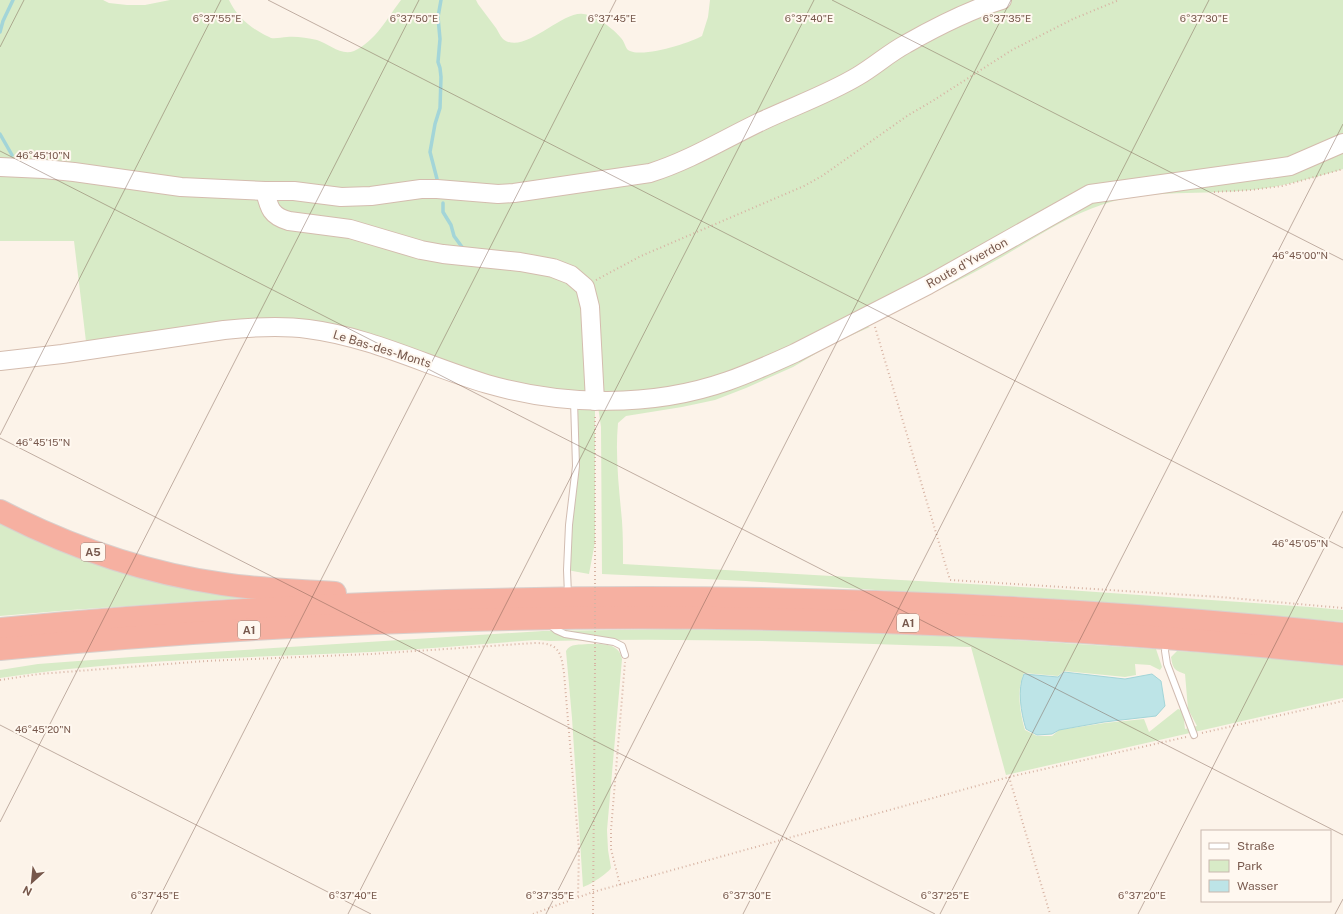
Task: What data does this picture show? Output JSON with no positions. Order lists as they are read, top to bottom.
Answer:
{
  "streets": {
    "highway": ["A5", "A1"],
    "street": ["Route d'Yverdon", "Le Bas-des-Monts"]
  },
  "crossings": [
    ["Route d'Yverdon", "Le Bas-des-Monts"],
    ["A5", "A1"]
  ],
  "legend": ["Straße", "Park", "Wasser"],
  "north": "bottom left",
  "coordinates": [
    "6°37'55\"E",
    "6°37'50\"E",
    "6°37'45\"E",
    "6°37'40\"E",
    "6°37'35\"E",
    "6°37'30\"E",
    "46°45'10\"N",
    "46°45'00\"N",
    "46°45'15\"N",
    "46°45'05\"N",
    "46°45'20\"N",
    "6°37'25\"E",
    "6°37'20\"E"
  ]
}
